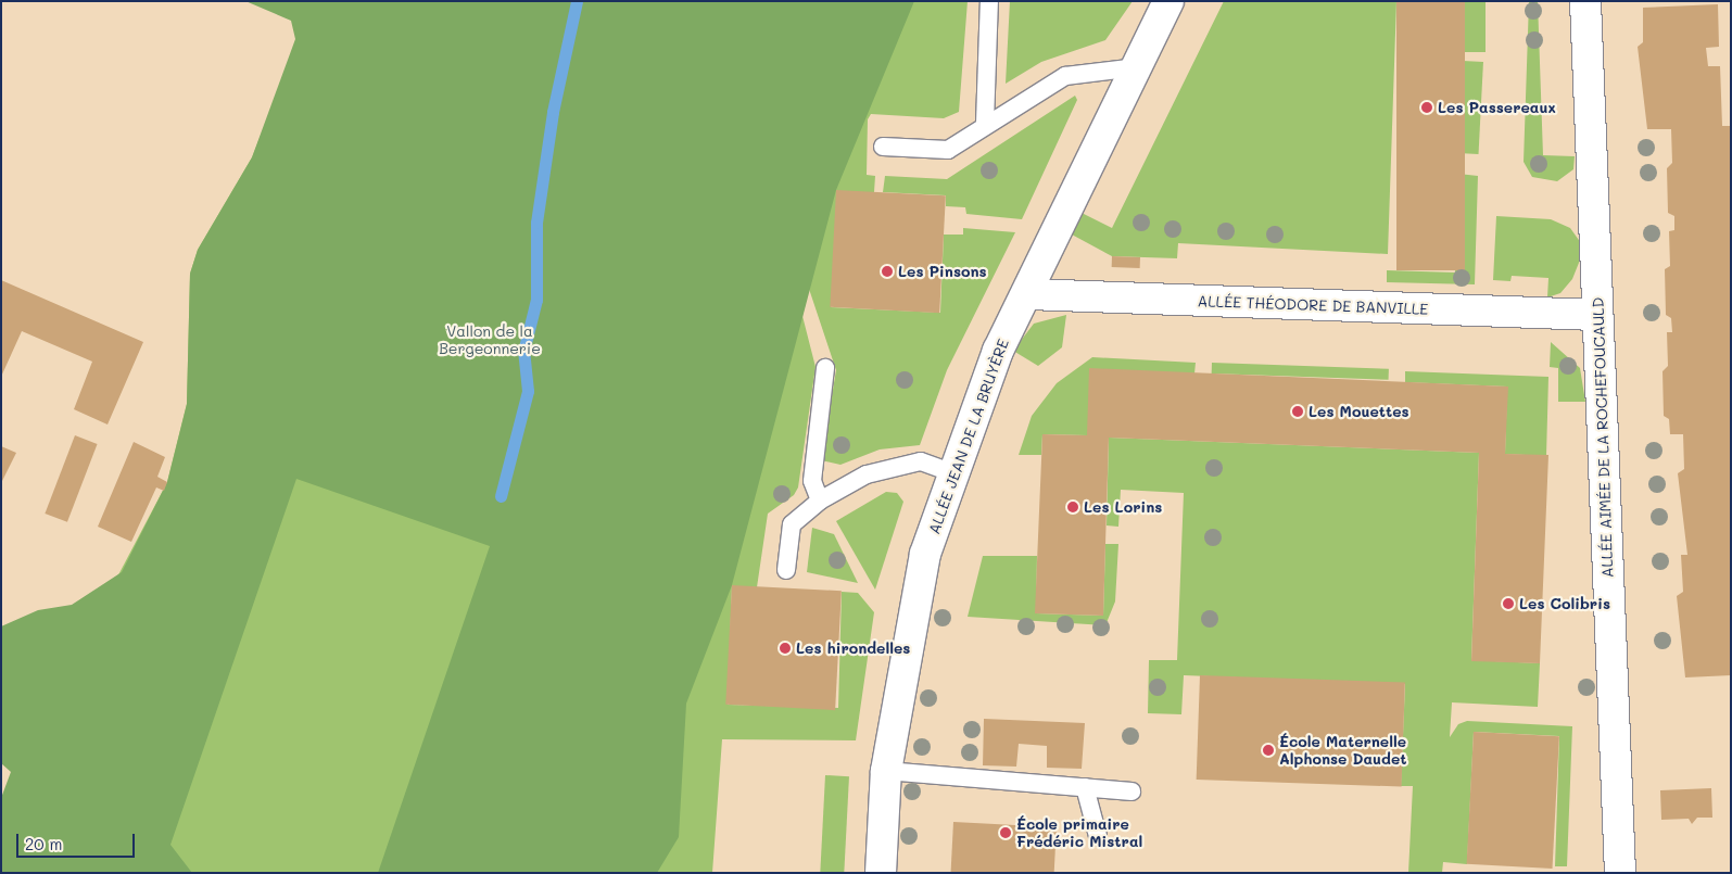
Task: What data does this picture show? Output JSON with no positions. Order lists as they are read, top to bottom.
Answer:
{
  "streets": {
    "street": ["ALLÉE THÉODORE DE BANVILLE", "ALLÉE JEAN DE LA BRUYÈRE", "ALLÉE AIMÉE DE LA ROCHEFOUCAULD"]
  },
  "crossings": [
    ["ALLÉE THÉODORE DE BANVILLE", "ALLÉE JEAN DE LA BRUYÈRE"],
    ["ALLÉE THÉODORE DE BANVILLE", "ALLÉE AIMÉE DE LA ROCHEFOUCAULD"]
  ],
  "parks": ["Vallon de la Bergeonnerie"],
  "places": [
    "Les Passereaux",
    "Les Pinsons",
    "Les Mouettes",
    "Les Lorins",
    "Les Colibris",
    "Les hirondelles",
    "École Maternelle Alphonse Daudet",
    "École primaire Frédéric Mistral"
  ],
  "scale_bar": "20 m"
}
